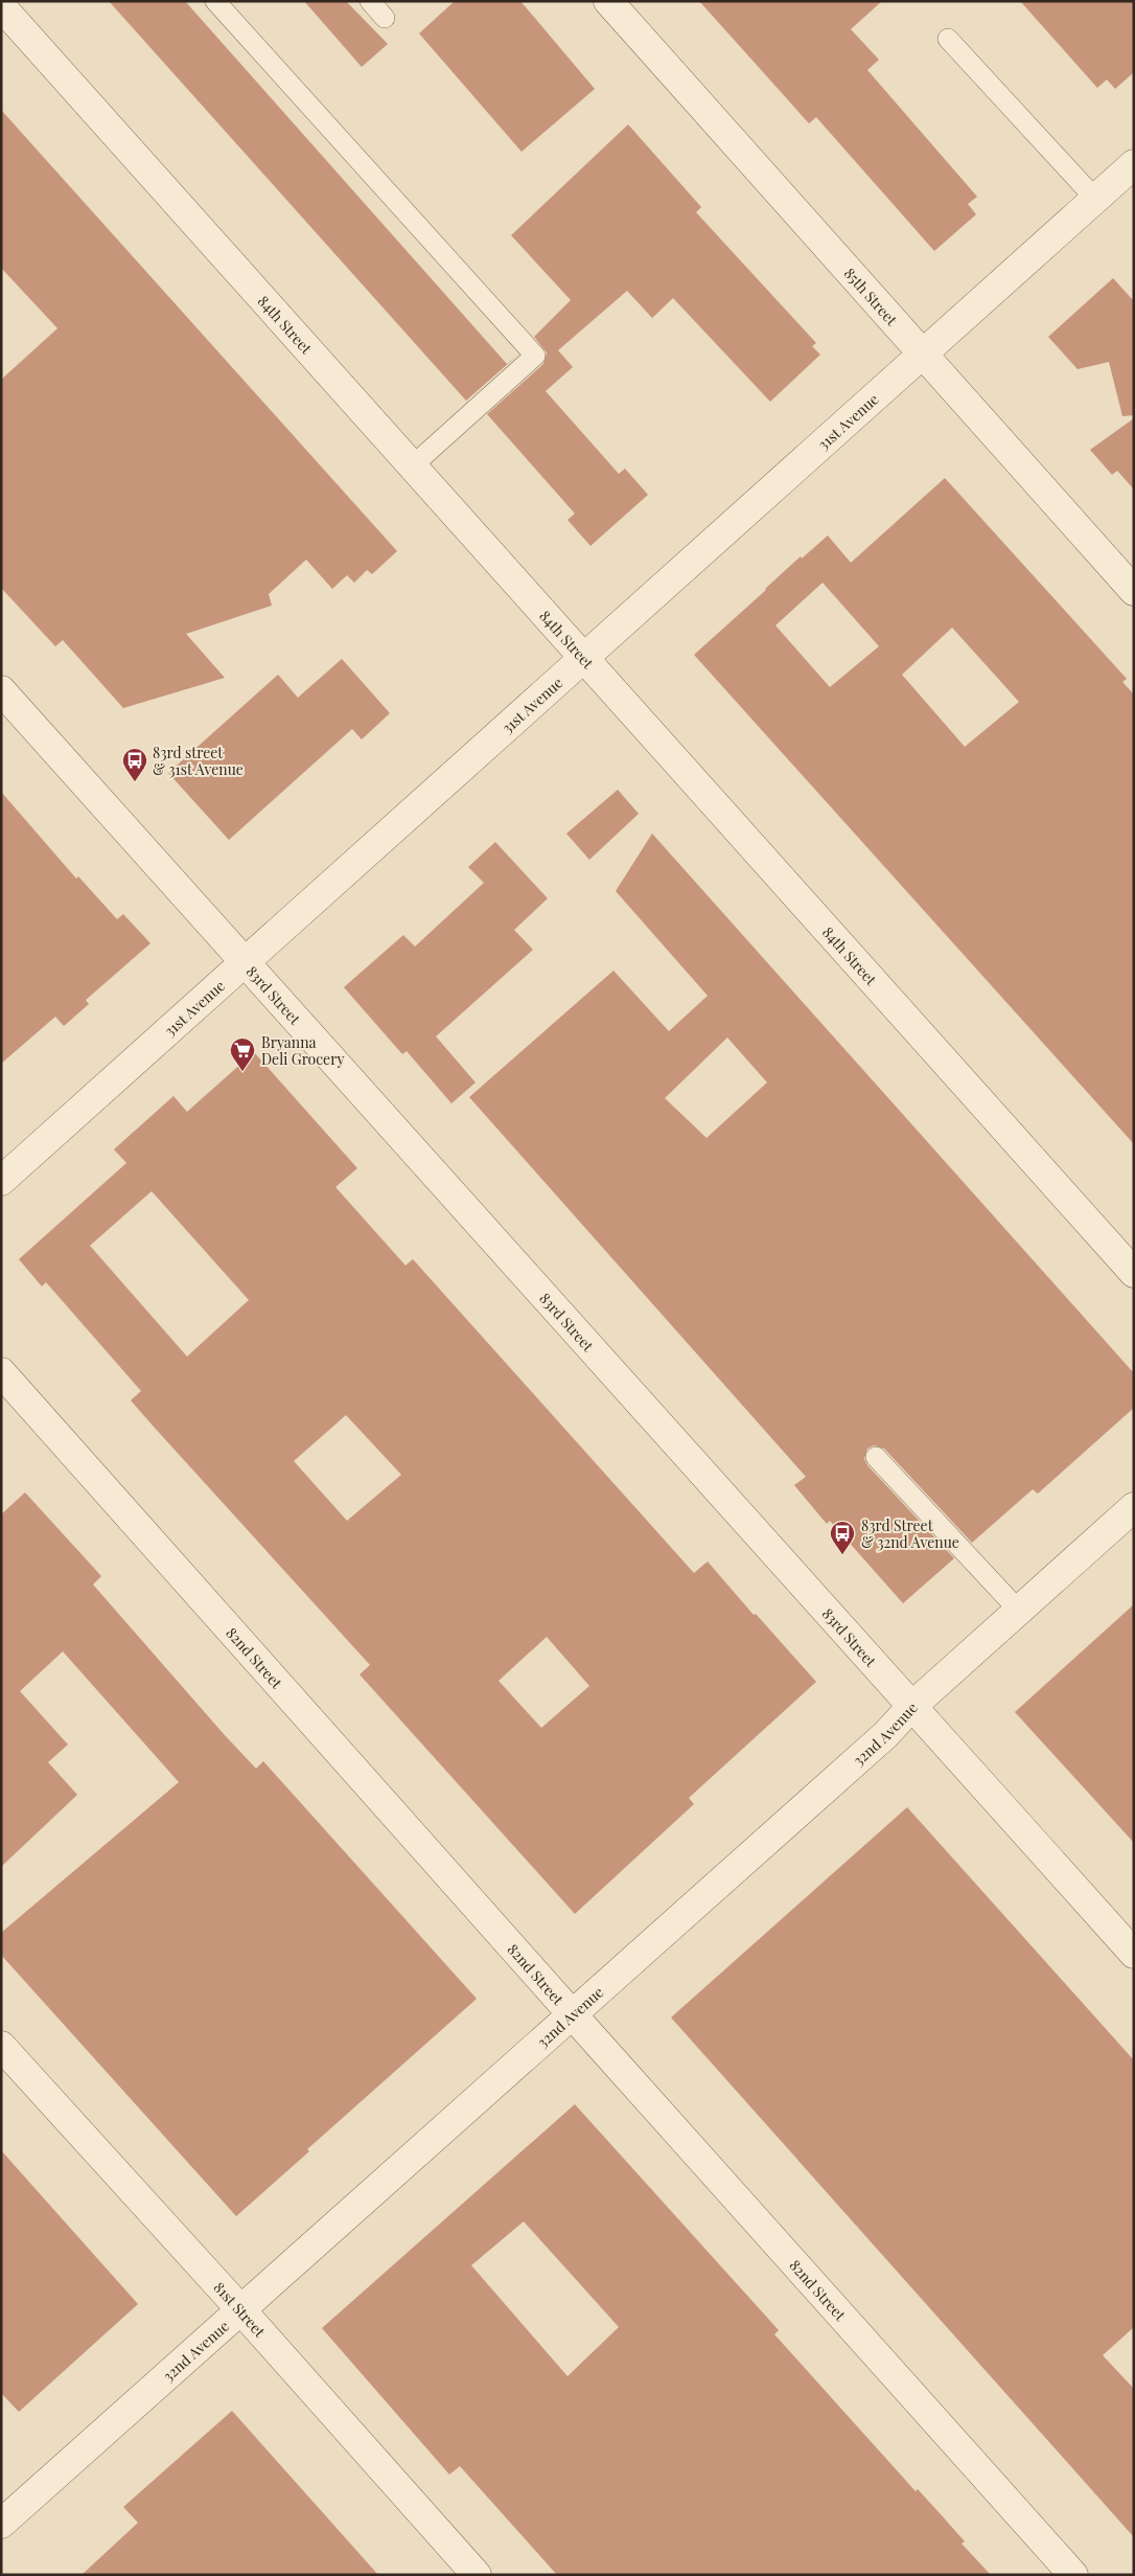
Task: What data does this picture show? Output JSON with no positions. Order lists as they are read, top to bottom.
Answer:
{
  "streets": {
    "street": [
      "85th Street",
      "84th Street",
      "31st Avenue",
      "83rd Street",
      "82nd Street",
      "32nd Avenue",
      "81st Street"
    ]
  },
  "crossings": [
    ["85th Street", "31st Avenue"],
    ["84th Street", "31st Avenue"],
    ["31st Avenue", "83rd Street"],
    ["83rd Street", "32nd Avenue"],
    ["82nd Street", "32nd Avenue"],
    ["32nd Avenue", "81st Street"]
  ],
  "places": {
    "bus stop": ["83rd street & 31st Avenue", "83rd Street & 32nd Avenue"],
    "supermarket": ["Bryanna Deli Grocery"]
  }
}
